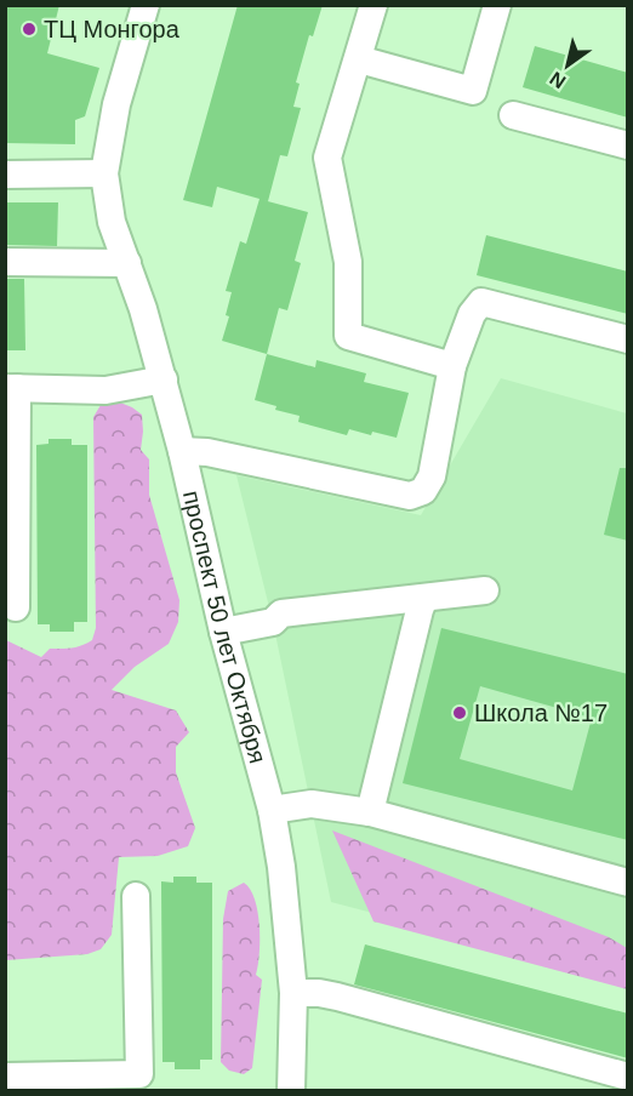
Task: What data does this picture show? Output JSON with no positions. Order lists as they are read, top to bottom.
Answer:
{
  "streets": {
    "street": ["проспект 50 лет Октября"]
  },
  "places": ["ТЦ Монгора", "Школа №17"],
  "north": "bottom left"
}
